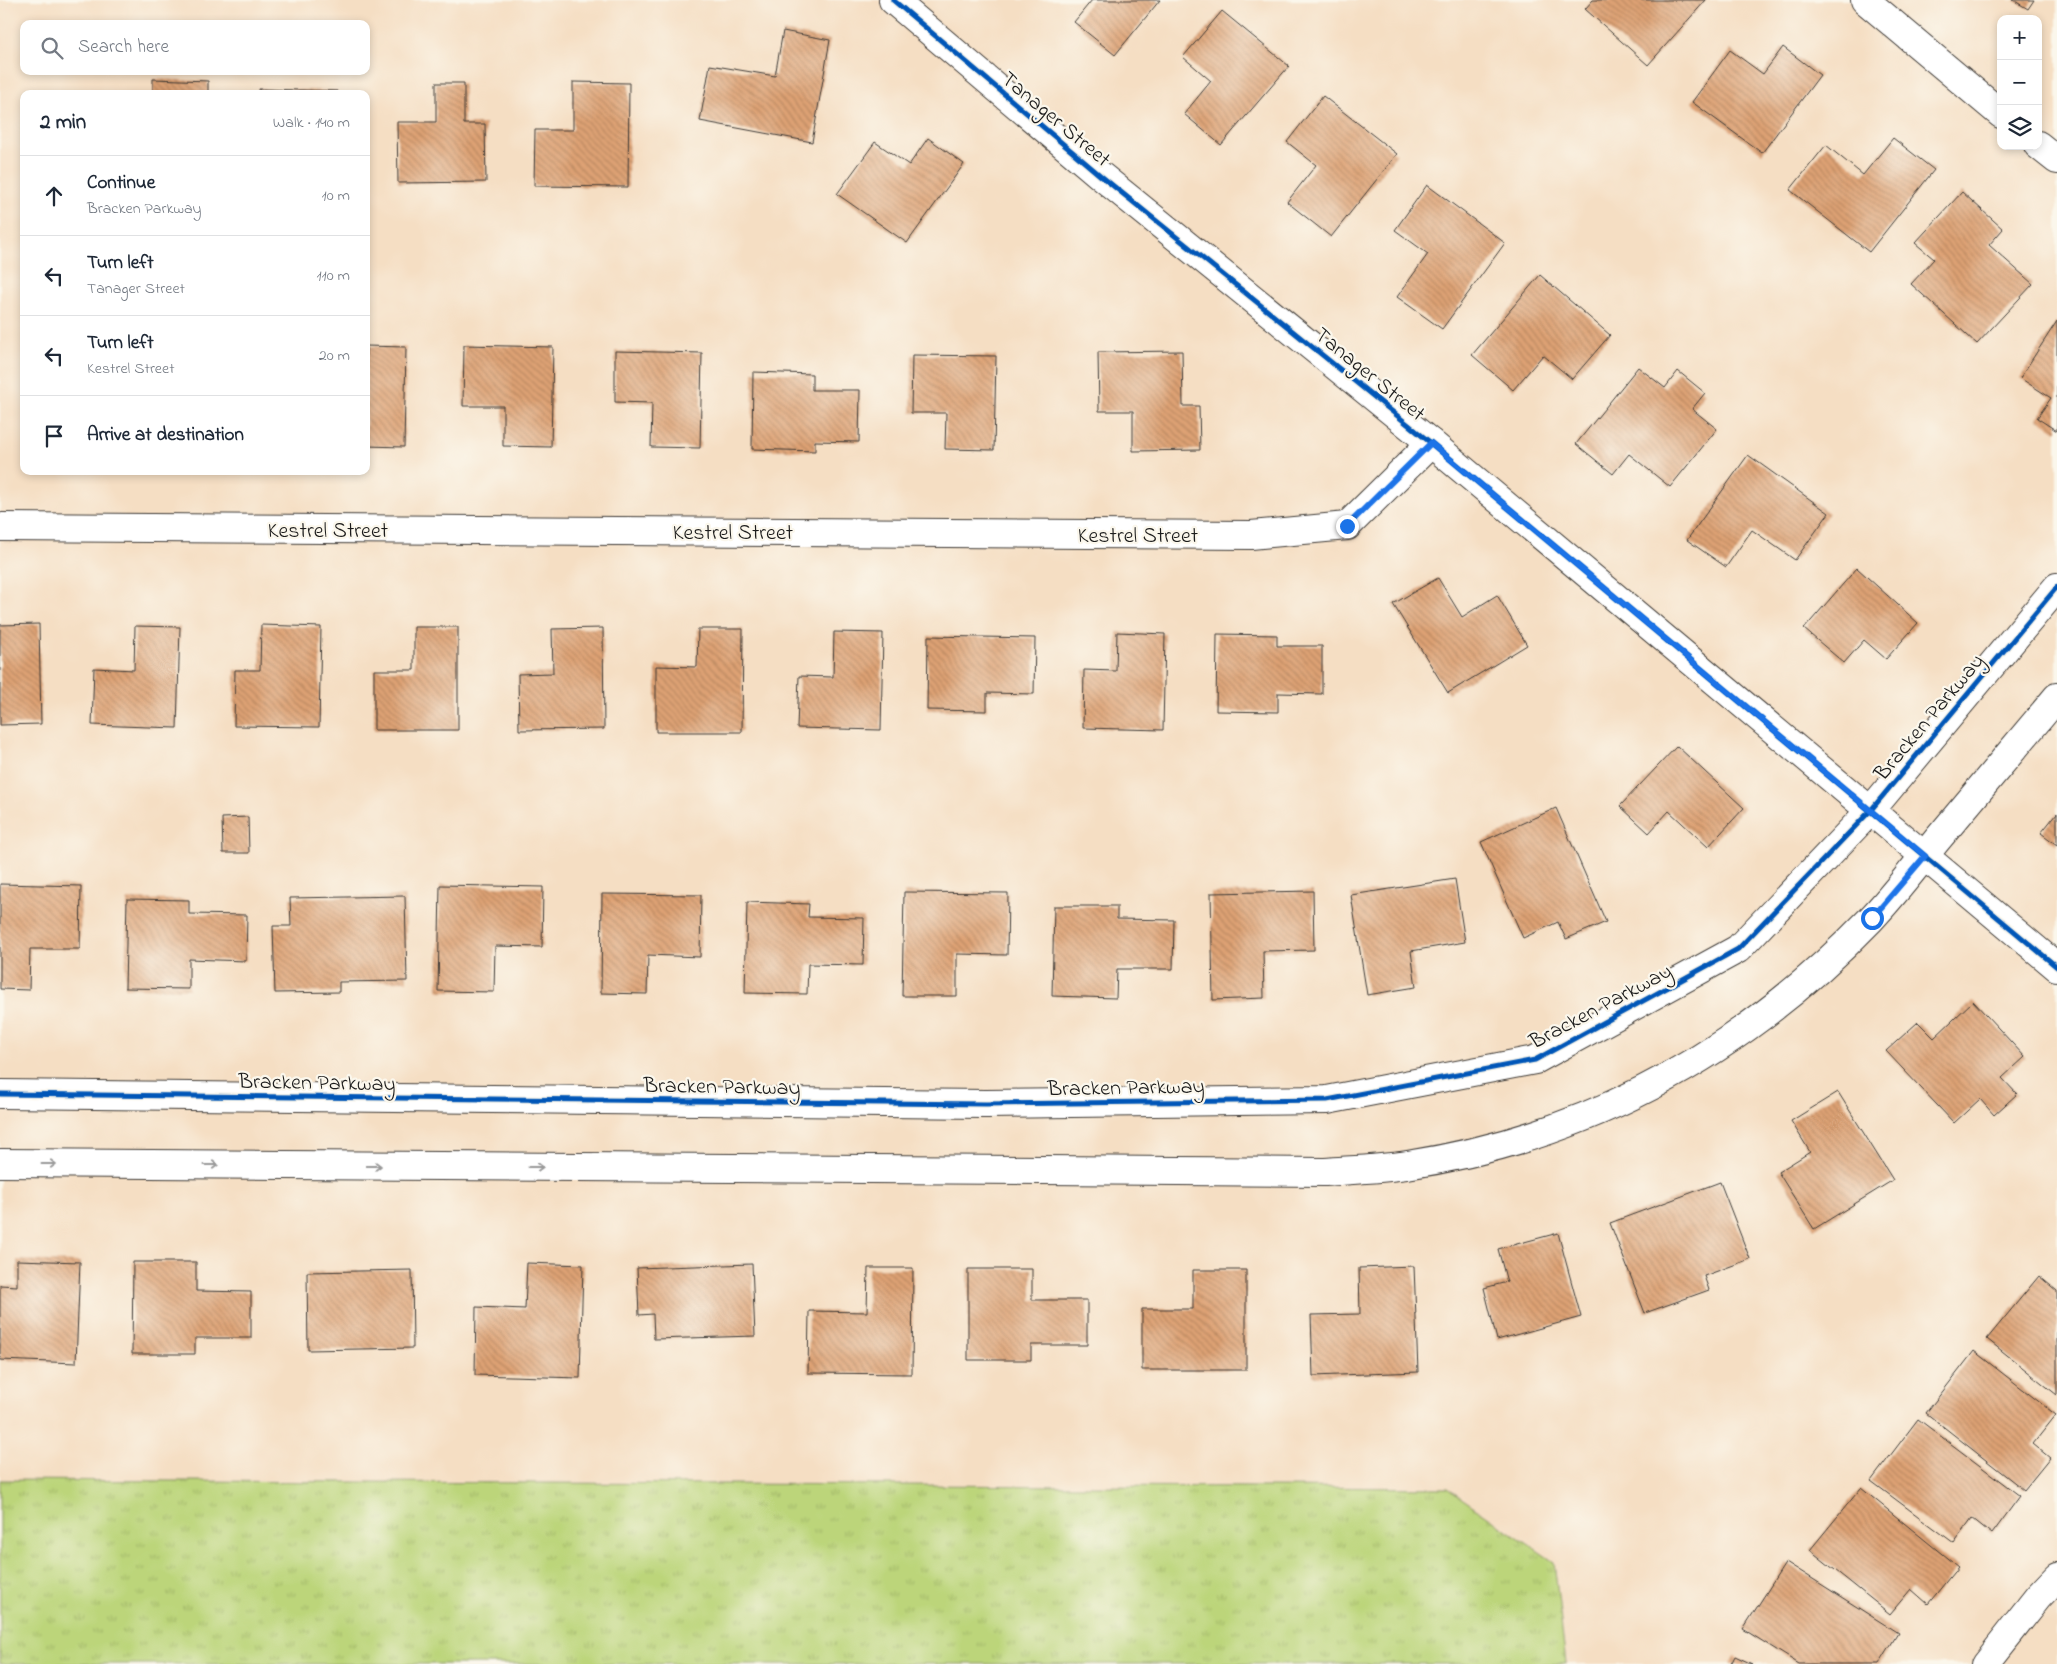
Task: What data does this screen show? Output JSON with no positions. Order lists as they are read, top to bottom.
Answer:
{
  "streets": {
    "street": ["Tanager Street", "Kestrel Street", "Bracken Parkway"]
  },
  "crossings": [
    ["Tanager Street", "Kestrel Street"],
    ["Tanager Street", "Bracken Parkway"]
  ],
  "page": {
    "map_buttons": ["+", "−"],
    "search": "Search here",
    "heading": ["2 min", "Walk · 140 m"],
    "list": [
      ["Continue", "Bracken Parkway", "10 m"],
      ["Turn left", "Tanager Street", "110 m"],
      ["Turn left", "Kestrel Street", "20 m"],
      "Arrive at destination"
    ]
  }
}
